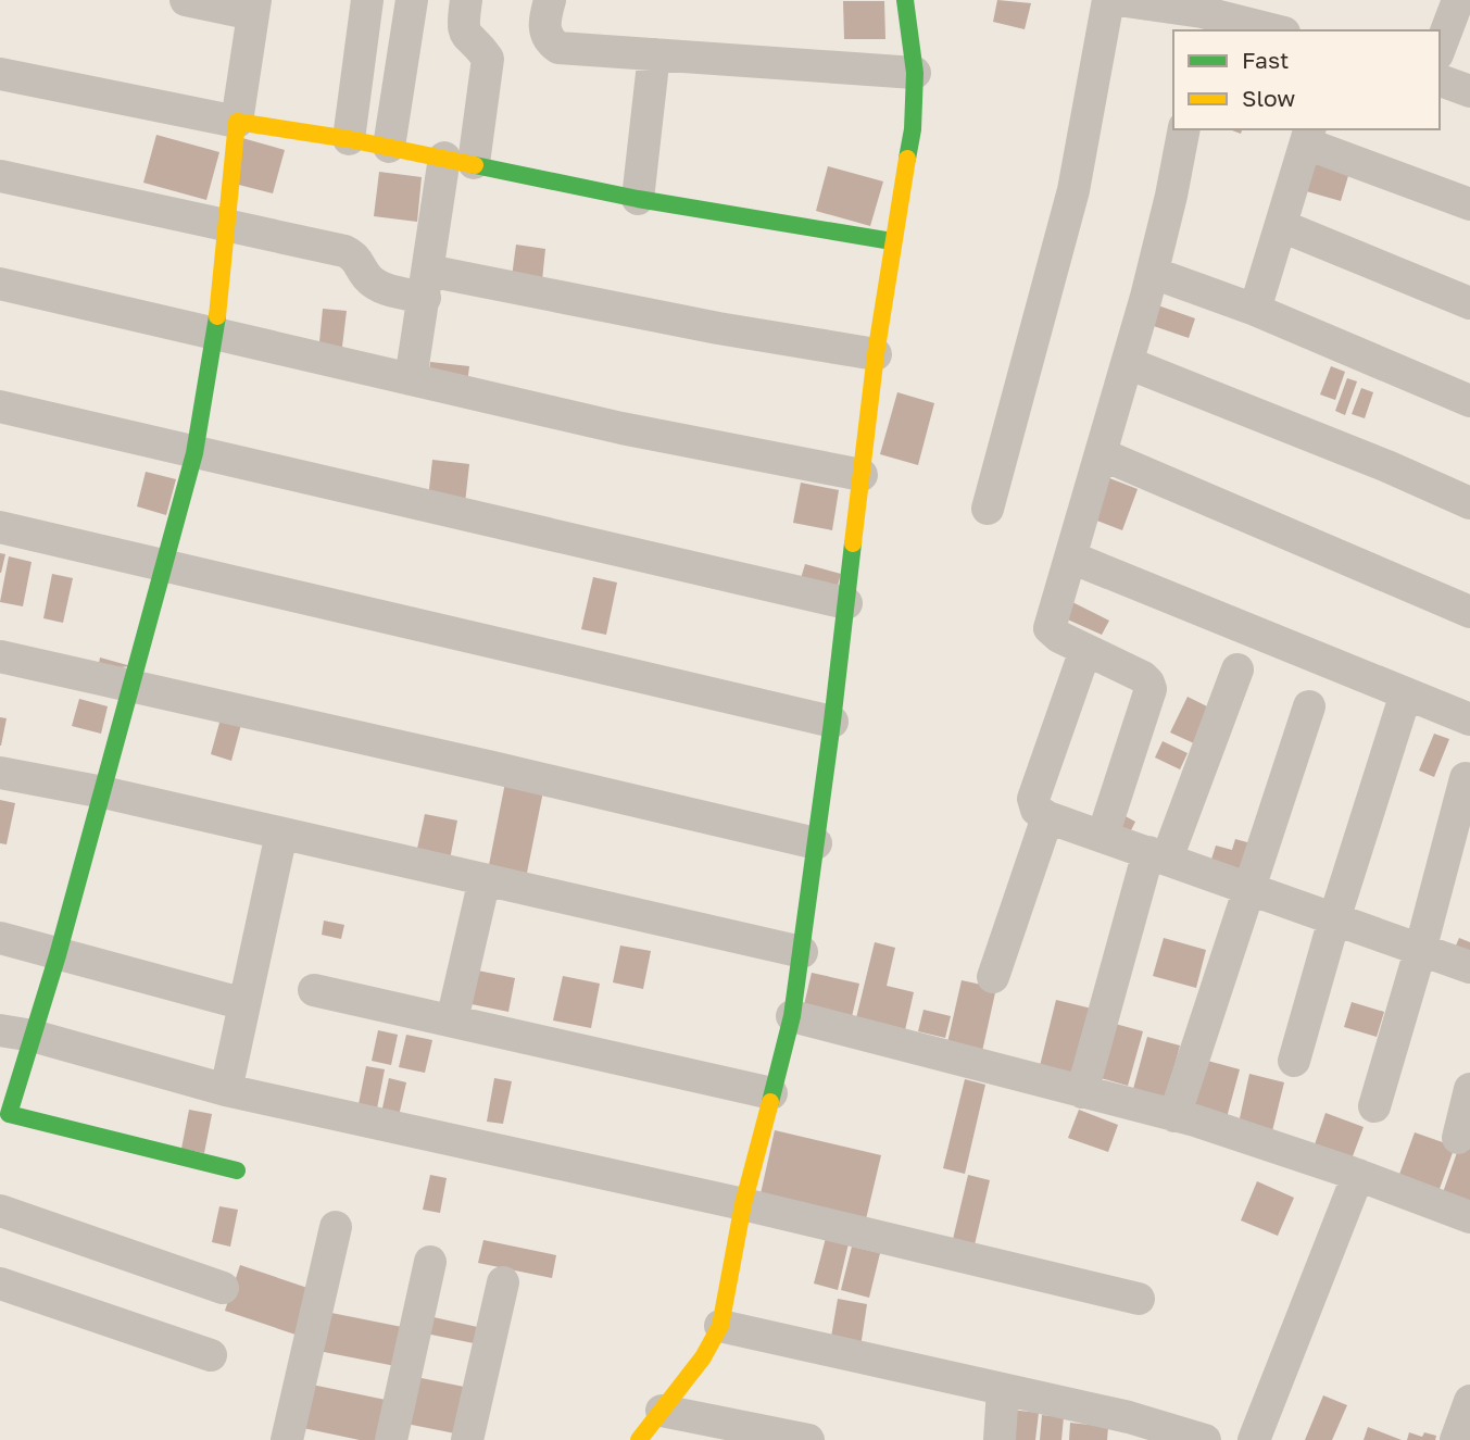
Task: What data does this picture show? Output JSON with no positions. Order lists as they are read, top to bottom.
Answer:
{
  "legend": ["Fast", "Slow"]
}
